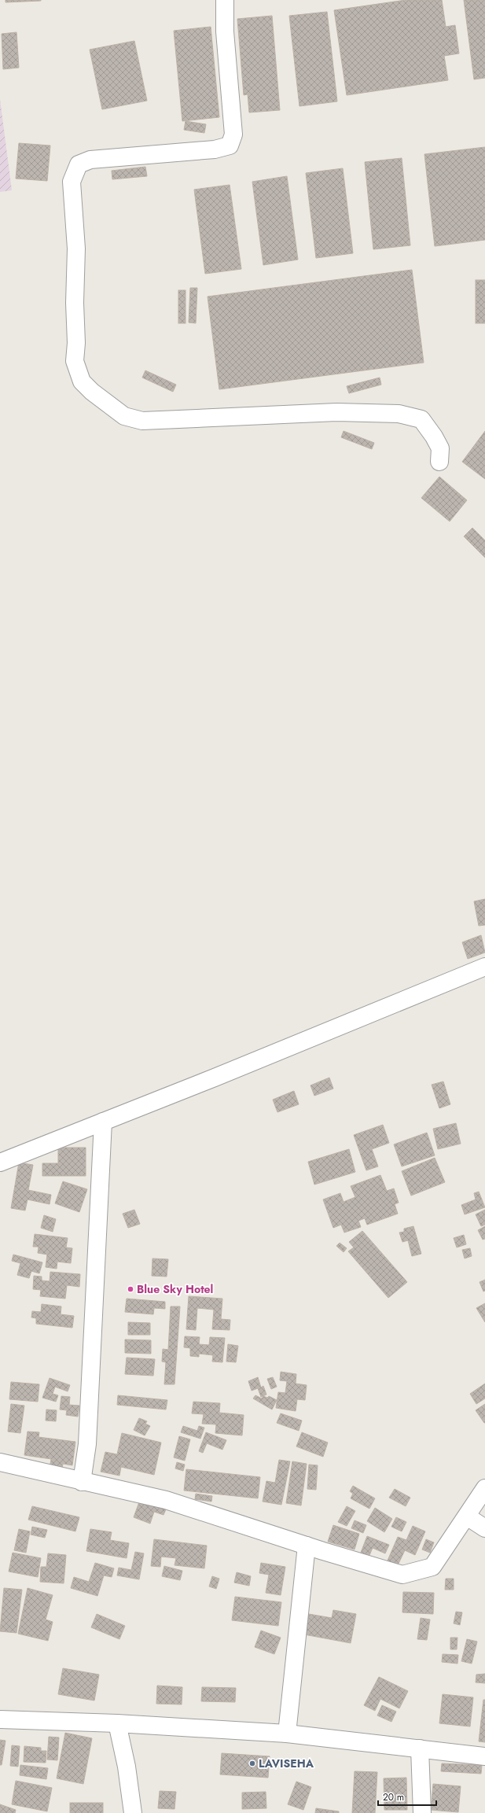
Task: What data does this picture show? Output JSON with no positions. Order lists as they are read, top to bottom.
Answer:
{
  "places": ["Blue Sky Hotel", "LAVISEHA"],
  "scale_bar": "20 m"
}
